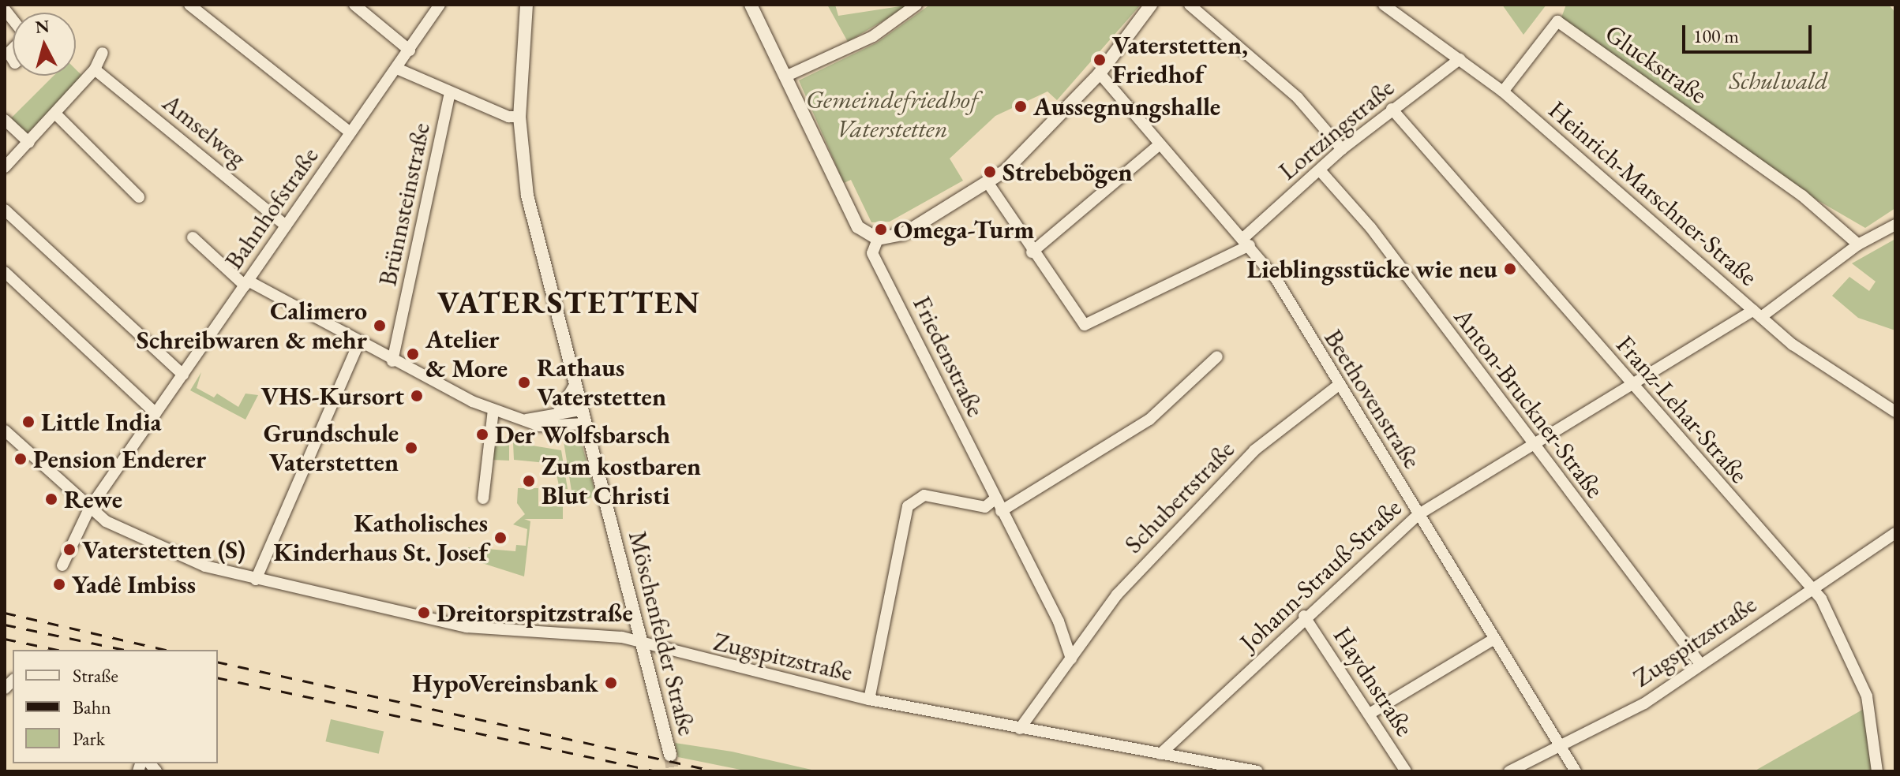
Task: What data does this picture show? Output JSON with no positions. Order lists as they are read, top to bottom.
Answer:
{
  "streets": {
    "street": [
      "Gluckstraße",
      "Lortzingstraße",
      "Amselweg",
      "Heinrich-Marschner-Straße",
      "Brünnsteinstraße",
      "Bahnhofstraße",
      "Friedenstraße",
      "Beethovenstraße",
      "Anton-Bruckner-Straße",
      "Franz-Lehar-Straße",
      "Schubertstraße",
      "Johann-Strauß-Straße",
      "Möschenfelder Straße",
      "Zugspitzstraße",
      "Haydnstraße"
    ]
  },
  "crossings": [
    ["Gluckstraße", "Heinrich-Marschner-Straße"],
    ["Gluckstraße", "Johann-Strauß-Straße"],
    ["Lortzingstraße", "Heinrich-Marschner-Straße"],
    ["Lortzingstraße", "Beethovenstraße"],
    ["Lortzingstraße", "Anton-Bruckner-Straße"],
    ["Lortzingstraße", "Franz-Lehar-Straße"],
    ["Amselweg", "Bahnhofstraße"],
    ["Heinrich-Marschner-Straße", "Johann-Strauß-Straße"],
    ["Bahnhofstraße", "Zugspitzstraße"],
    ["Friedenstraße", "Schubertstraße"],
    ["Beethovenstraße", "Schubertstraße"],
    ["Beethovenstraße", "Johann-Strauß-Straße"],
    ["Beethovenstraße", "Zugspitzstraße"],
    ["Anton-Bruckner-Straße", "Johann-Strauß-Straße"],
    ["Anton-Bruckner-Straße", "Zugspitzstraße"],
    ["Franz-Lehar-Straße", "Johann-Strauß-Straße"],
    ["Franz-Lehar-Straße", "Zugspitzstraße"],
    ["Johann-Strauß-Straße", "Zugspitzstraße"],
    ["Johann-Strauß-Straße", "Haydnstraße"],
    ["Möschenfelder Straße", "Zugspitzstraße"]
  ],
  "districts": ["VATERSTETTEN"],
  "parks": ["Schulwald", "Gemeindefriedhof Vaterstetten"],
  "places": [
    "Vaterstetten, Friedhof",
    "Aussegnungshalle",
    "Strebebögen",
    "Omega-Turm",
    "Lieblingsstücke wie neu",
    "Calimero Schreibwaren & mehr",
    "Atelier & More",
    "Rathaus Vaterstetten",
    "VHS-Kursort",
    "Little India",
    "Der Wolfsbarsch",
    "Grundschule Vaterstetten",
    "Pension Enderer",
    "Zum kostbaren Blut Christi",
    "Rewe",
    "Katholisches Kinderhaus St. Josef",
    "Vaterstetten (S)",
    "Yadê Imbiss",
    "Dreitorspitzstraße",
    "HypoVereinsbank"
  ],
  "legend": ["Straße", "Bahn", "Park"],
  "scale_bar": "100 m",
  "north": "top"
}
